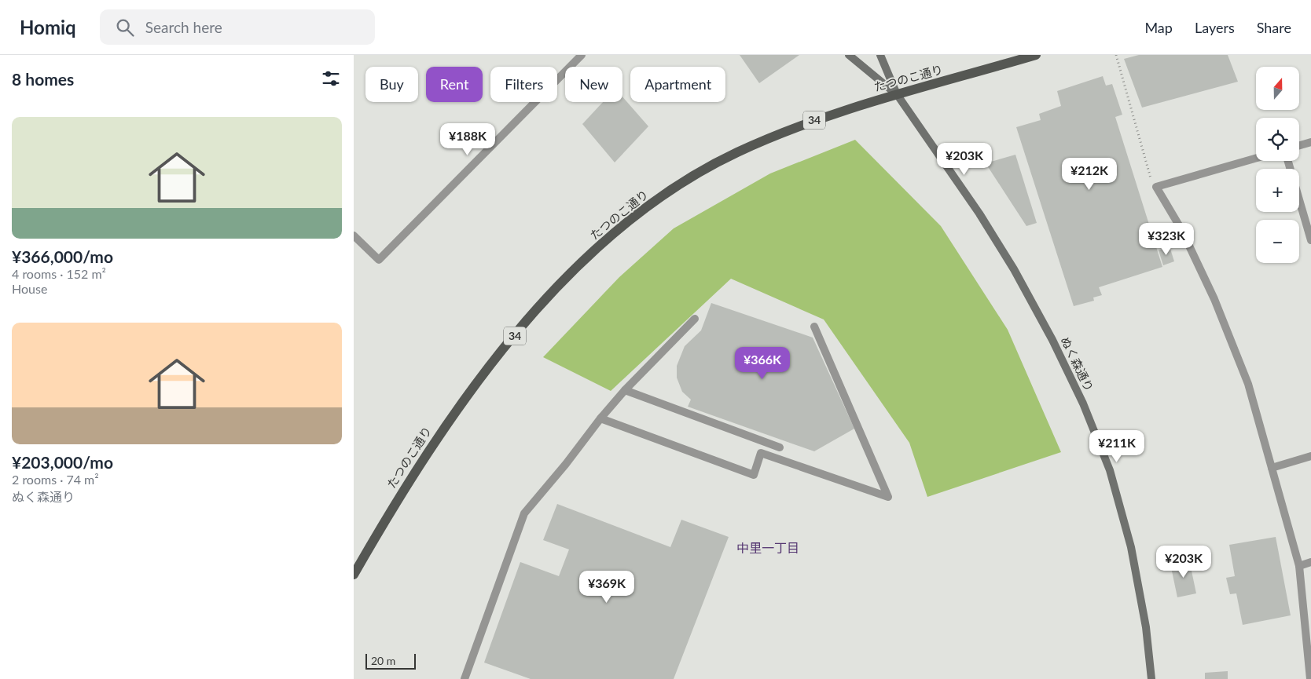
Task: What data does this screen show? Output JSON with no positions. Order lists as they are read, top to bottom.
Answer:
{
  "streets": {
    "main road": ["たつのこ通り", "34", "ぬく森通り"]
  },
  "crossings": [
    ["たつのこ通り", "ぬく森通り"]
  ],
  "districts": ["中里一丁目"],
  "scale_bar": "20 m",
  "north": "top",
  "page": {
    "header": "Homiq",
    "search": "Search here",
    "nav": ["Map", "Layers", "Share"],
    "heading": "8 homes",
    "map_buttons": ["+", "−"],
    "chip": [
      "Buy",
      "Rent",
      "Filters",
      "New",
      "Apartment"
    ],
    "list": [
      {
        "name": "¥366,000/mo",
        "note": "4 rooms · 152 m² · House"
      },
      {
        "name": "¥203,000/mo",
        "note": "2 rooms · 74 m² · ぬく森通り"
      }
    ],
    "price": [
      "¥188K",
      "¥203K",
      "¥212K",
      "¥323K",
      "¥366K",
      "¥211K",
      "¥203K",
      "¥369K"
    ],
    "scale": "20 m"
  }
}
